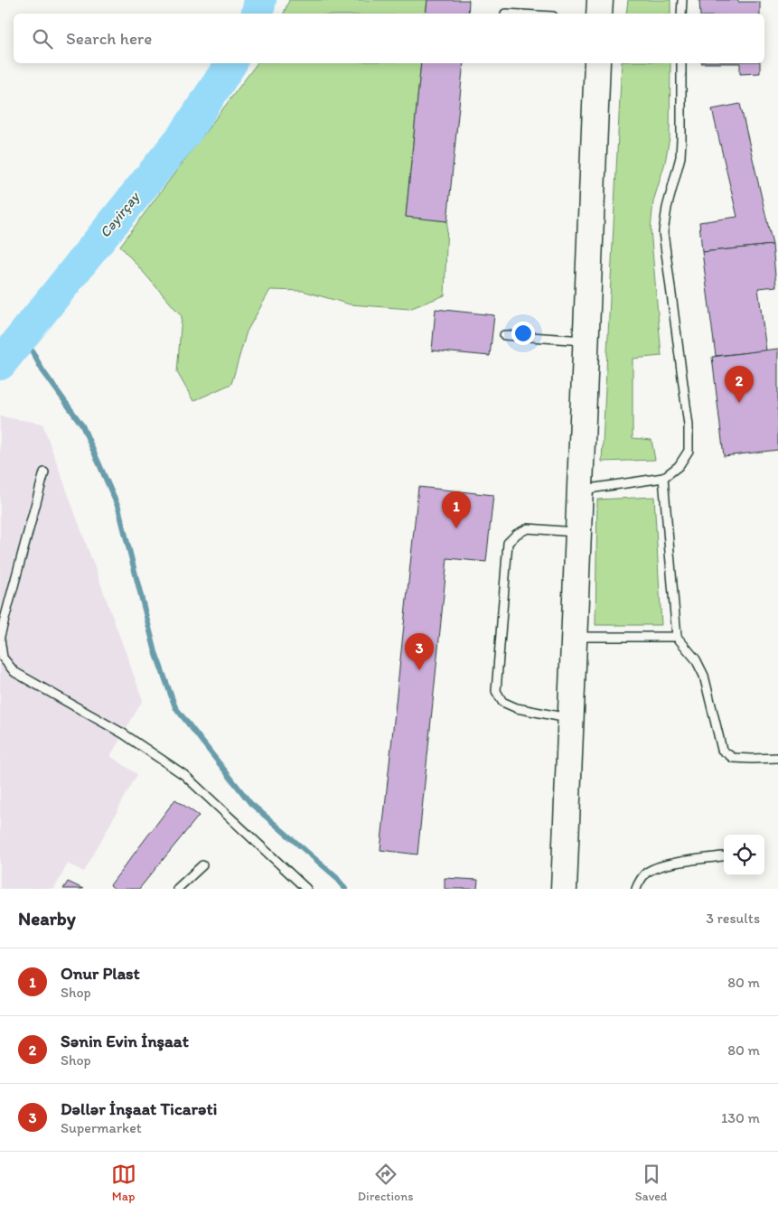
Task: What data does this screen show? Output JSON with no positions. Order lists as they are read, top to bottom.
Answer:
{
  "water": ["Cəyirçay"],
  "page": {
    "search": "Search here",
    "pins": ["2", "1", "3"],
    "heading": ["Nearby", "3 results"],
    "list": [
      {
        "mark": "1",
        "name": "Onur Plast",
        "note": "Shop",
        "value": "80 m"
      },
      {
        "mark": "2",
        "name": "Sənin Evin İnşaat",
        "note": "Shop",
        "value": "80 m"
      },
      {
        "mark": "3",
        "name": "Dəllər İnşaat Ticarəti",
        "note": "Supermarket",
        "value": "130 m"
      }
    ],
    "nav": ["Map", "Directions", "Saved"]
  }
}
